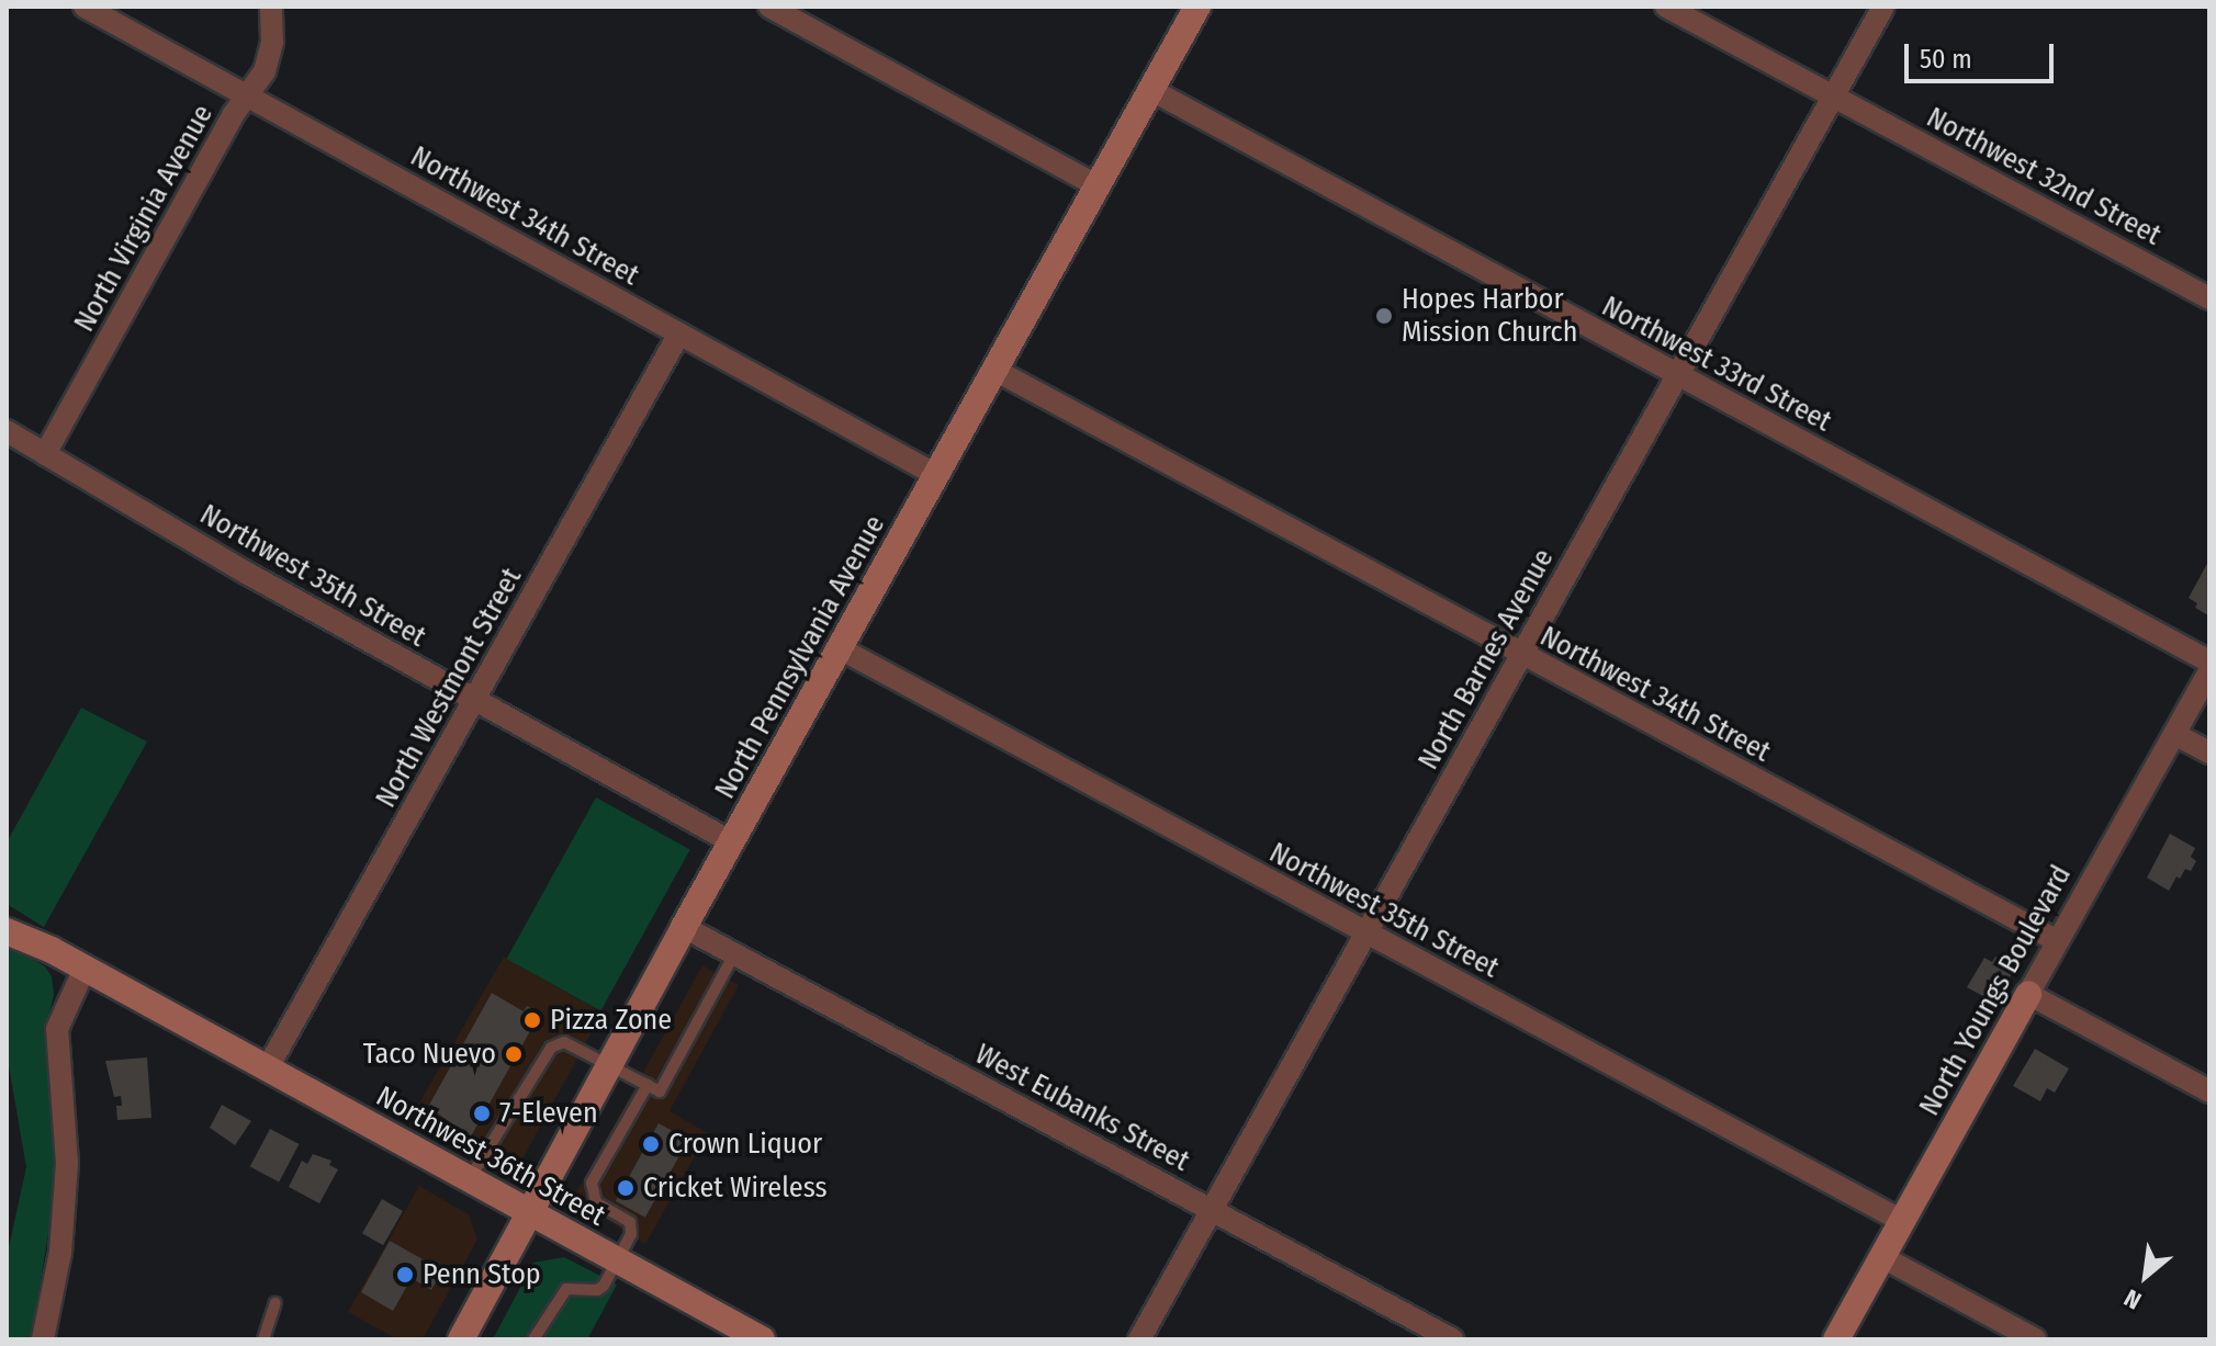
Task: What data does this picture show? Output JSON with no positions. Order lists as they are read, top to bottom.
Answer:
{
  "streets": {
    "main road": ["North Pennsylvania Avenue", "North Youngs Boulevard", "Northwest 36th Street"],
    "street": [
      "Northwest 32nd Street",
      "Northwest 34th Street",
      "North Virginia Avenue",
      "Northwest 33rd Street",
      "Northwest 35th Street",
      "North Barnes Avenue",
      "North Westmont Street",
      "West Eubanks Street"
    ]
  },
  "crossings": [
    ["Northwest 32nd Street", "North Barnes Avenue"],
    ["Northwest 34th Street", "North Virginia Avenue"],
    ["Northwest 34th Street", "North Pennsylvania Avenue"],
    ["Northwest 34th Street", "North Barnes Avenue"],
    ["Northwest 34th Street", "North Westmont Street"],
    ["Northwest 34th Street", "North Youngs Boulevard"],
    ["North Virginia Avenue", "Northwest 35th Street"],
    ["Northwest 33rd Street", "North Pennsylvania Avenue"],
    ["Northwest 33rd Street", "North Barnes Avenue"],
    ["Northwest 35th Street", "North Pennsylvania Avenue"],
    ["Northwest 35th Street", "North Barnes Avenue"],
    ["Northwest 35th Street", "North Westmont Street"],
    ["Northwest 35th Street", "North Youngs Boulevard"],
    ["North Pennsylvania Avenue", "West Eubanks Street"],
    ["North Pennsylvania Avenue", "Northwest 36th Street"],
    ["North Barnes Avenue", "West Eubanks Street"],
    ["North Westmont Street", "Northwest 36th Street"]
  ],
  "places": [
    "Hopes Harbor Mission Church",
    "Pizza Zone",
    "Taco Nuevo",
    "7-Eleven",
    "Crown Liquor",
    "Cricket Wireless",
    "Penn Stop"
  ],
  "scale_bar": "50 m",
  "north": "bottom left"
}
